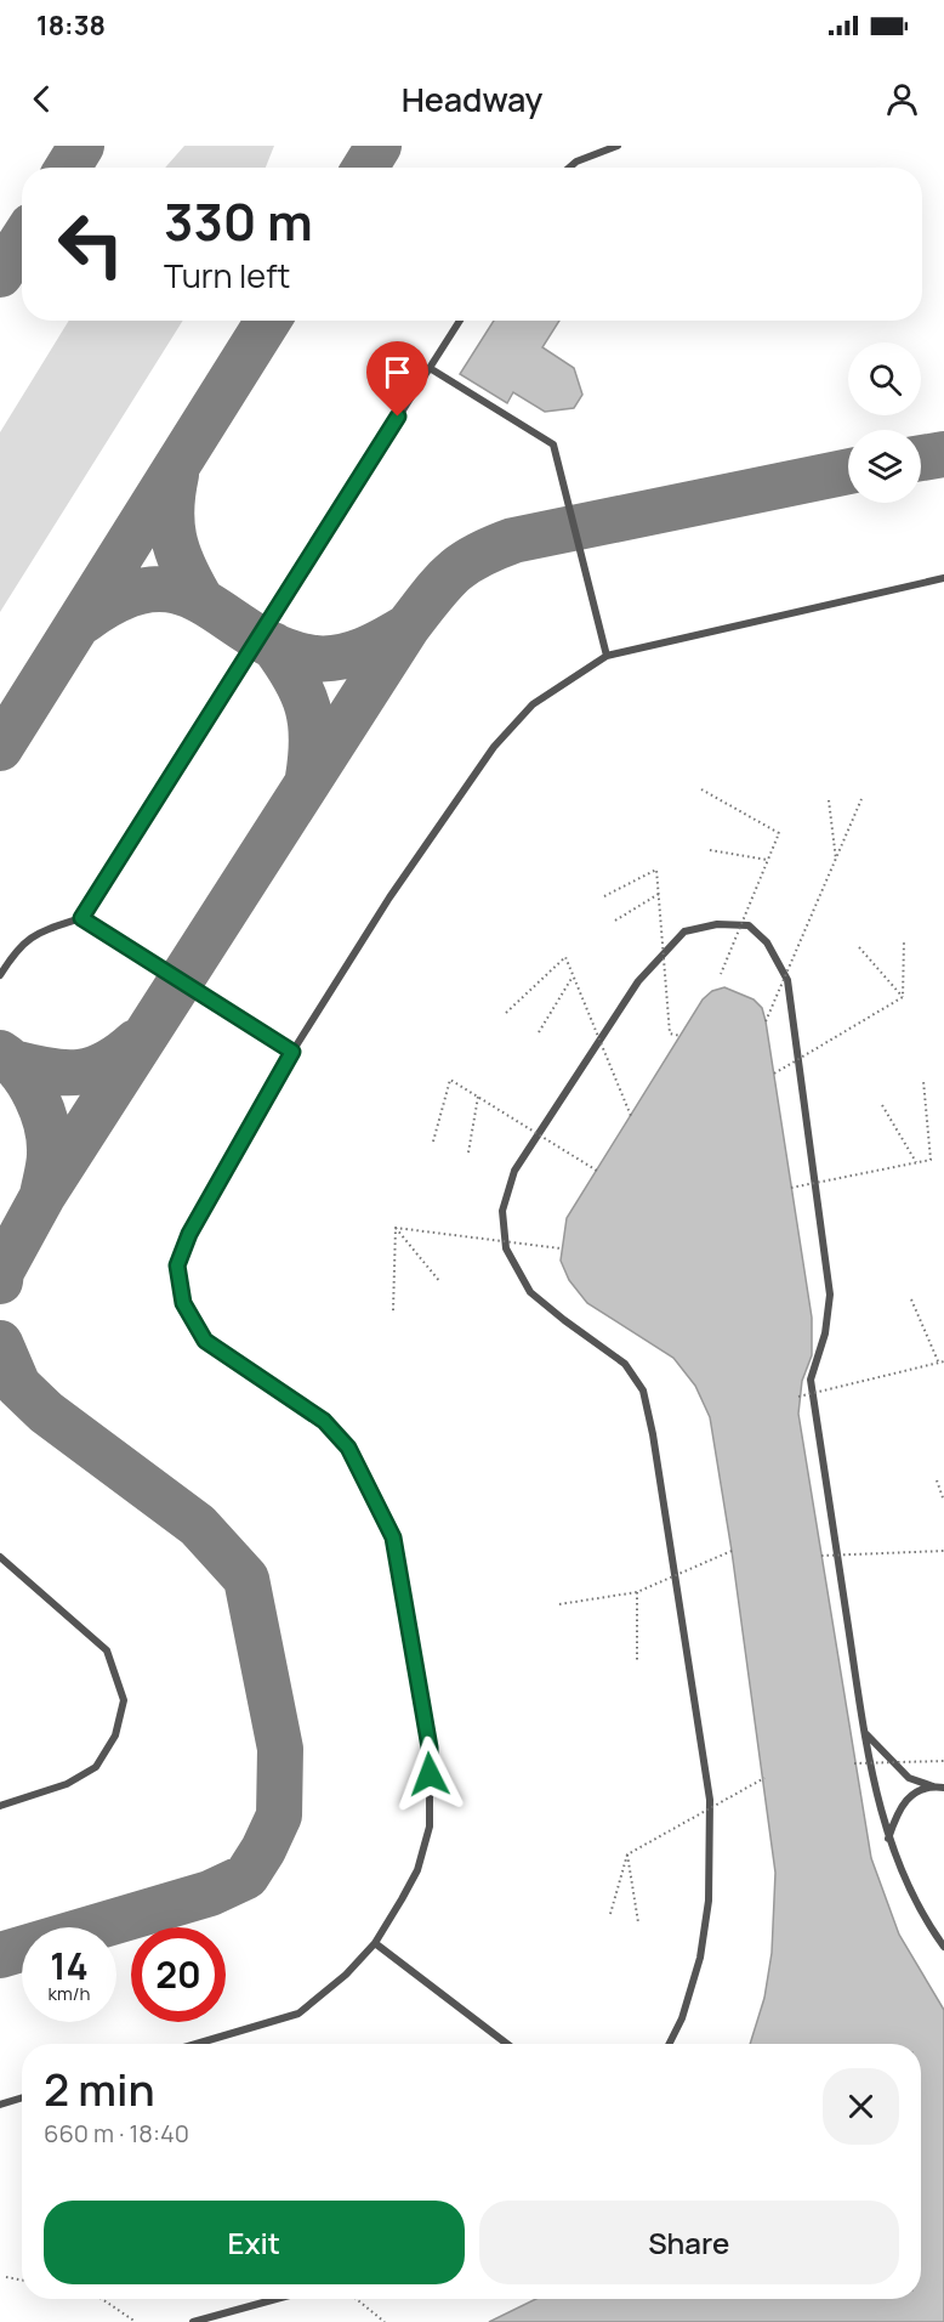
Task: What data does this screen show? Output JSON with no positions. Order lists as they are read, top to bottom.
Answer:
{
  "page": {
    "status": "18:38",
    "header": "Headway",
    "turn": ["330 m", "Turn left"],
    "speed": "14 km/h",
    "limit": "20",
    "heading": ["2 min", "660 m · 18:40"],
    "buttons": ["Exit", "Share"]
  }
}
